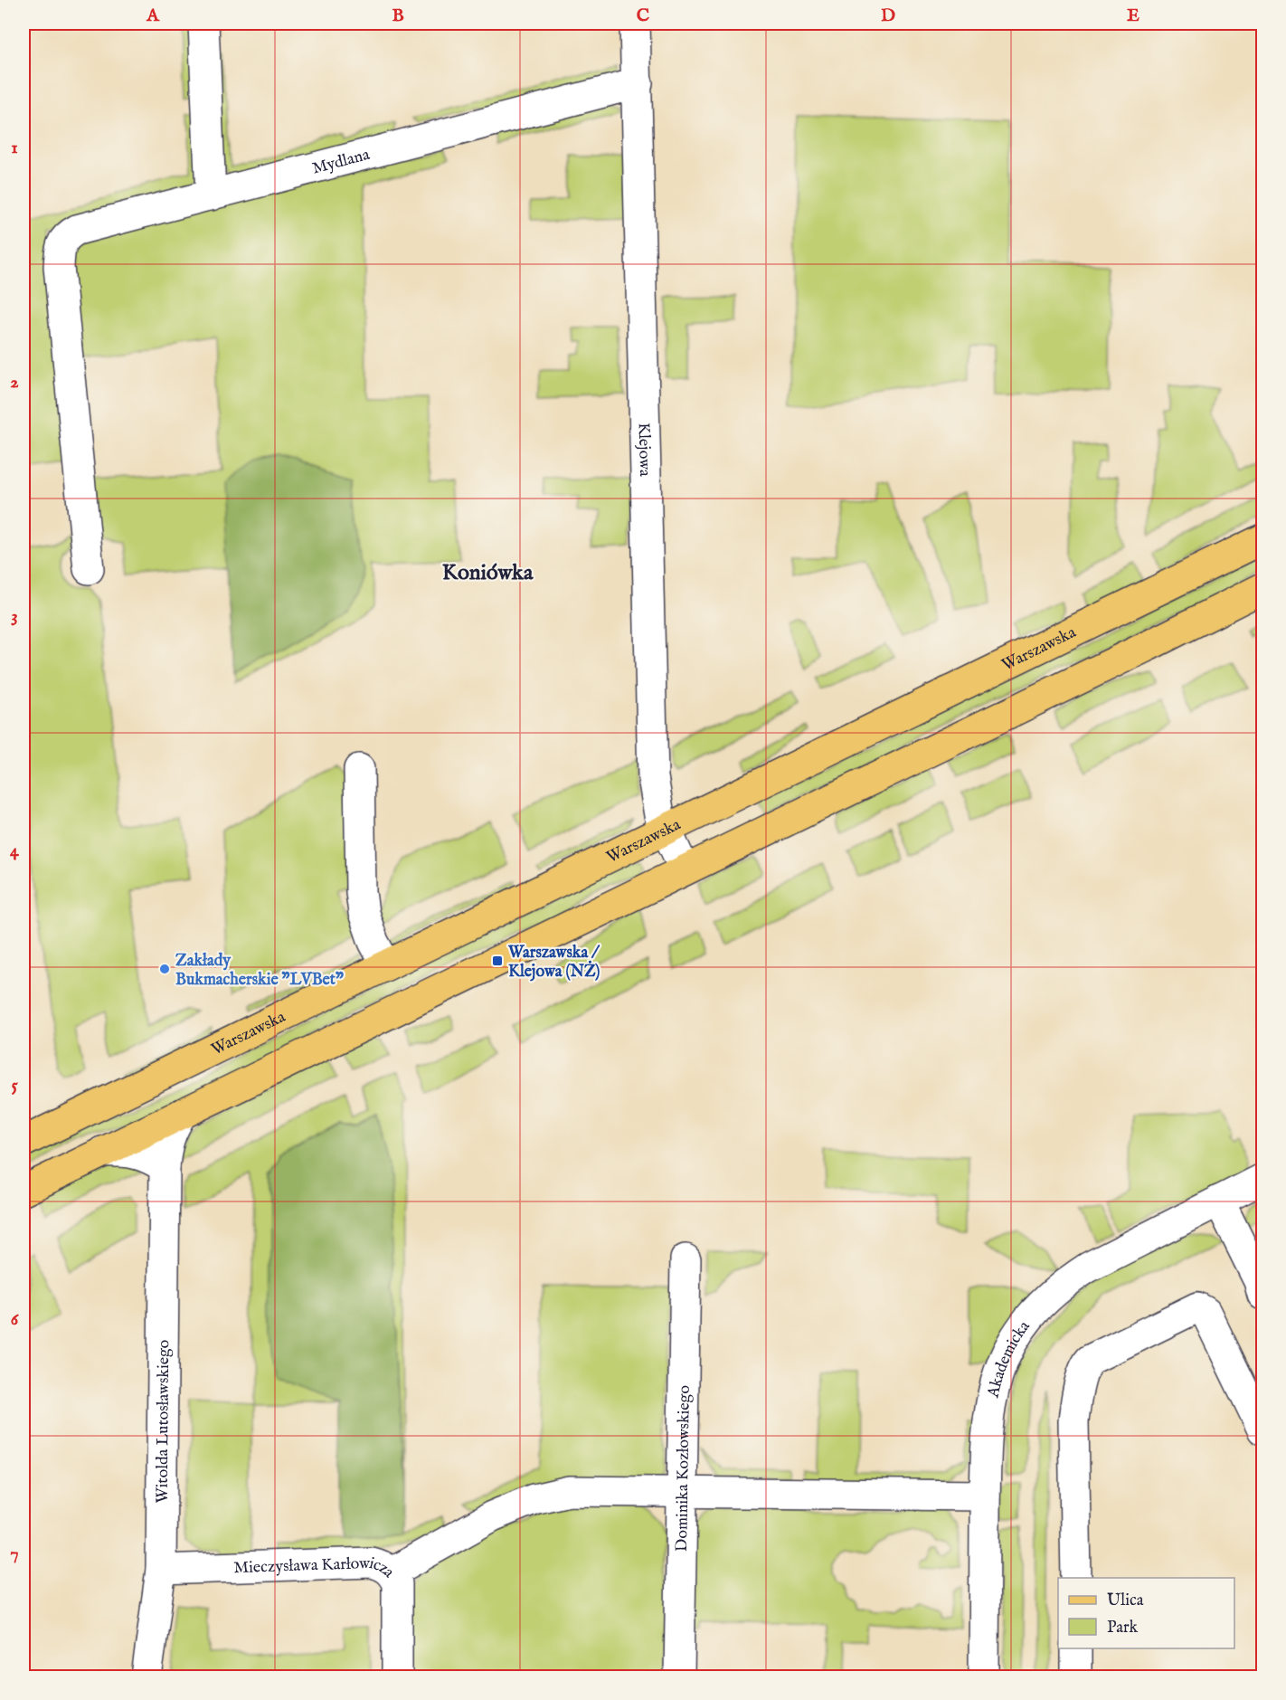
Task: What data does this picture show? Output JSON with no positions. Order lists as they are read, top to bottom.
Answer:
{
  "streets": {
    "main road": ["Warszawska"],
    "street": [
      "Mydlana",
      "Klejowa",
      "Akademicka",
      "Witolda Lutosławskiego",
      "Dominika Kozłowskiego",
      "Mieczysława Karłowicza"
    ]
  },
  "crossings": [
    ["Mydlana", "Klejowa"],
    ["Klejowa", "Warszawska"],
    ["Witolda Lutosławskiego", "Mieczysława Karłowicza"]
  ],
  "districts": ["Koniówka"],
  "places": {
    "transit": ["Warszawska / Klejowa (NŻ)"],
    "other": ["Zakłady Bukmacherskie \"LVBet\""]
  },
  "legend": ["Ulica", "Park"],
  "grid": {
    "columns": [
      "A",
      "B",
      "C",
      "D",
      "E"
    ],
    "rows": [
      "1",
      "2",
      "3",
      "4",
      "5",
      "6",
      "7"
    ]
  }
}
